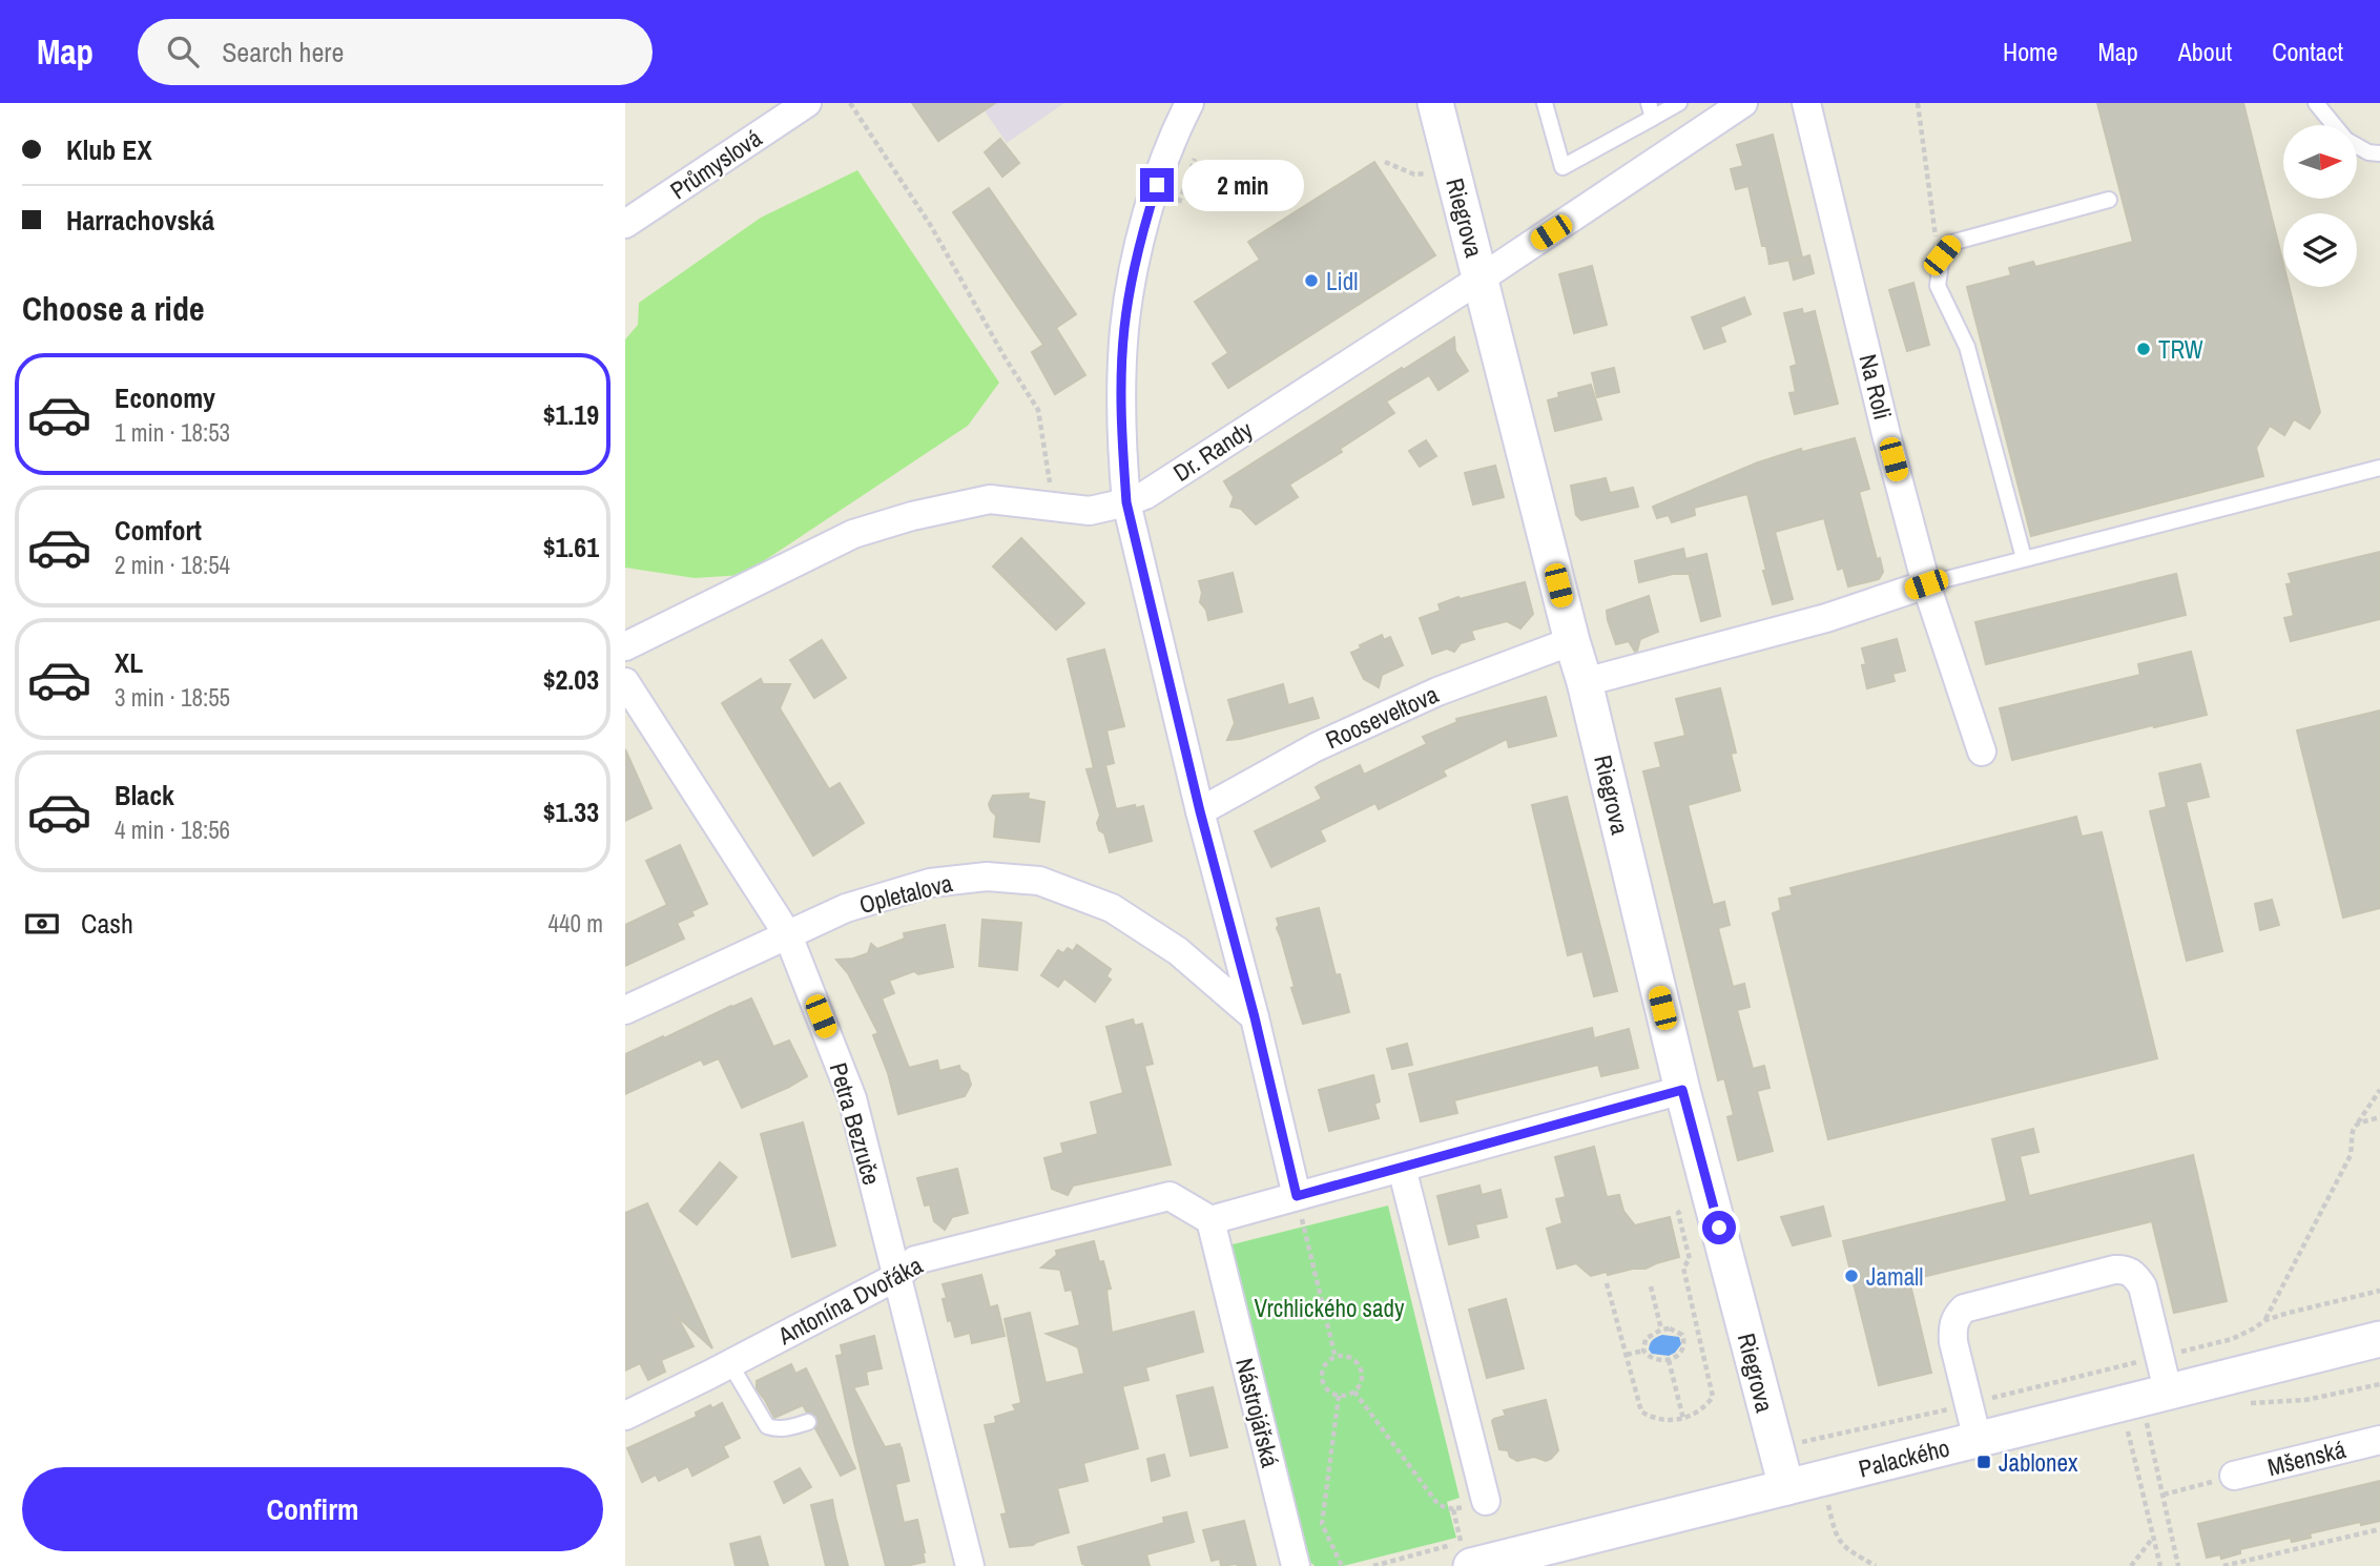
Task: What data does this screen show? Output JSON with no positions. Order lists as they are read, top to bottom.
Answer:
{
  "streets": {
    "street": [
      "Průmyslová",
      "Riegrova",
      "Na Roli",
      "Dr. Randy",
      "Rooseveltova",
      "Opletalova",
      "Petra Bezruče",
      "Antonína Dvořáka",
      "Nástrojářská",
      "Palackého",
      "Mšenská"
    ]
  },
  "crossings": [
    ["Riegrova", "Dr. Randy"],
    ["Riegrova", "Rooseveltova"],
    ["Riegrova", "Palackého"],
    ["Opletalova", "Petra Bezruče"],
    ["Petra Bezruče", "Antonína Dvořáka"],
    ["Antonína Dvořáka", "Nástrojářská"]
  ],
  "parks": ["Vrchlického sady"],
  "places": {
    "other": ["Lidl", "TRW", "Jamall"],
    "transit": ["Jablonex"]
  },
  "north": "right",
  "page": {
    "header": "Map",
    "search": "Search here",
    "nav": [
      "Home",
      "Map",
      "About",
      "Contact"
    ],
    "banner": ["Klub EX", "Harrachovská"],
    "bubble": "2 min",
    "heading": "Choose a ride",
    "list": [
      {
        "name": "Economy",
        "note": "1 min · 18:53",
        "value": "$1.19"
      },
      {
        "name": "Comfort",
        "note": "2 min · 18:54",
        "value": "$1.61"
      },
      {
        "name": "XL",
        "note": "3 min · 18:55",
        "value": "$2.03"
      },
      {
        "name": "Black",
        "note": "4 min · 18:56",
        "value": "$1.33"
      }
    ],
    "pay": ["Cash", "440 m"],
    "buttons": "Confirm"
  }
}
